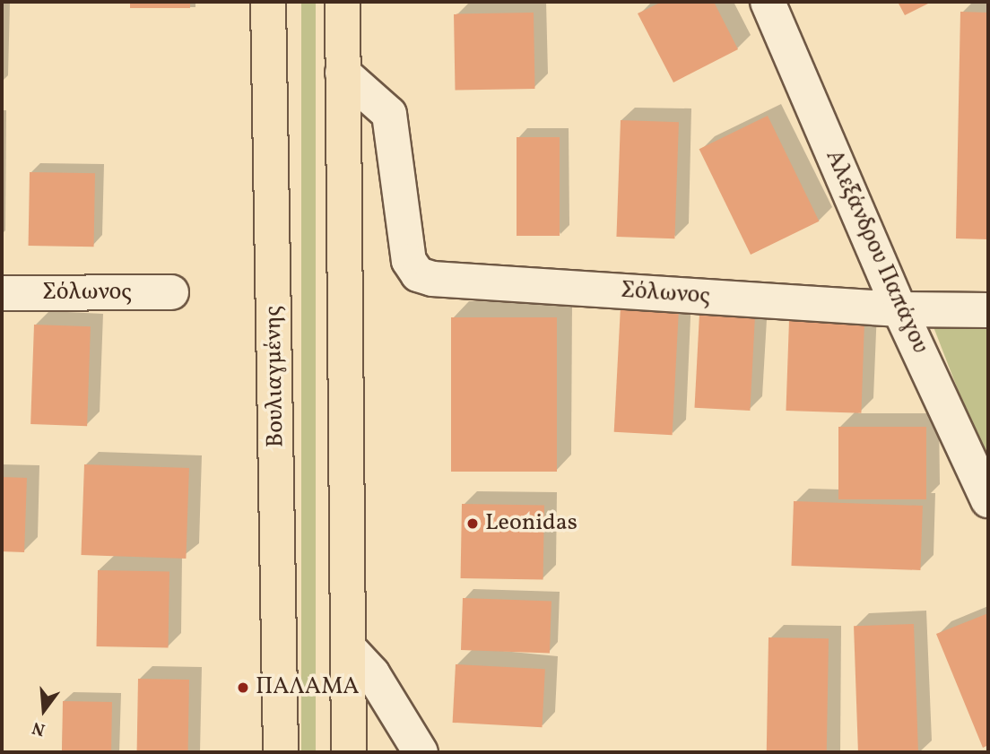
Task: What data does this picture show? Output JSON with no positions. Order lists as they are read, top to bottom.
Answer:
{
  "streets": {
    "main road": ["Βουλιαγμένης"],
    "street": ["Αλεξάνδρου Παπάγου", "Σόλωνος"]
  },
  "crossings": [
    ["Αλεξάνδρου Παπάγου", "Σόλωνος"]
  ],
  "places": ["Leonidas", "ΠΑΛΑΜΑ"],
  "north": "bottom"
}
